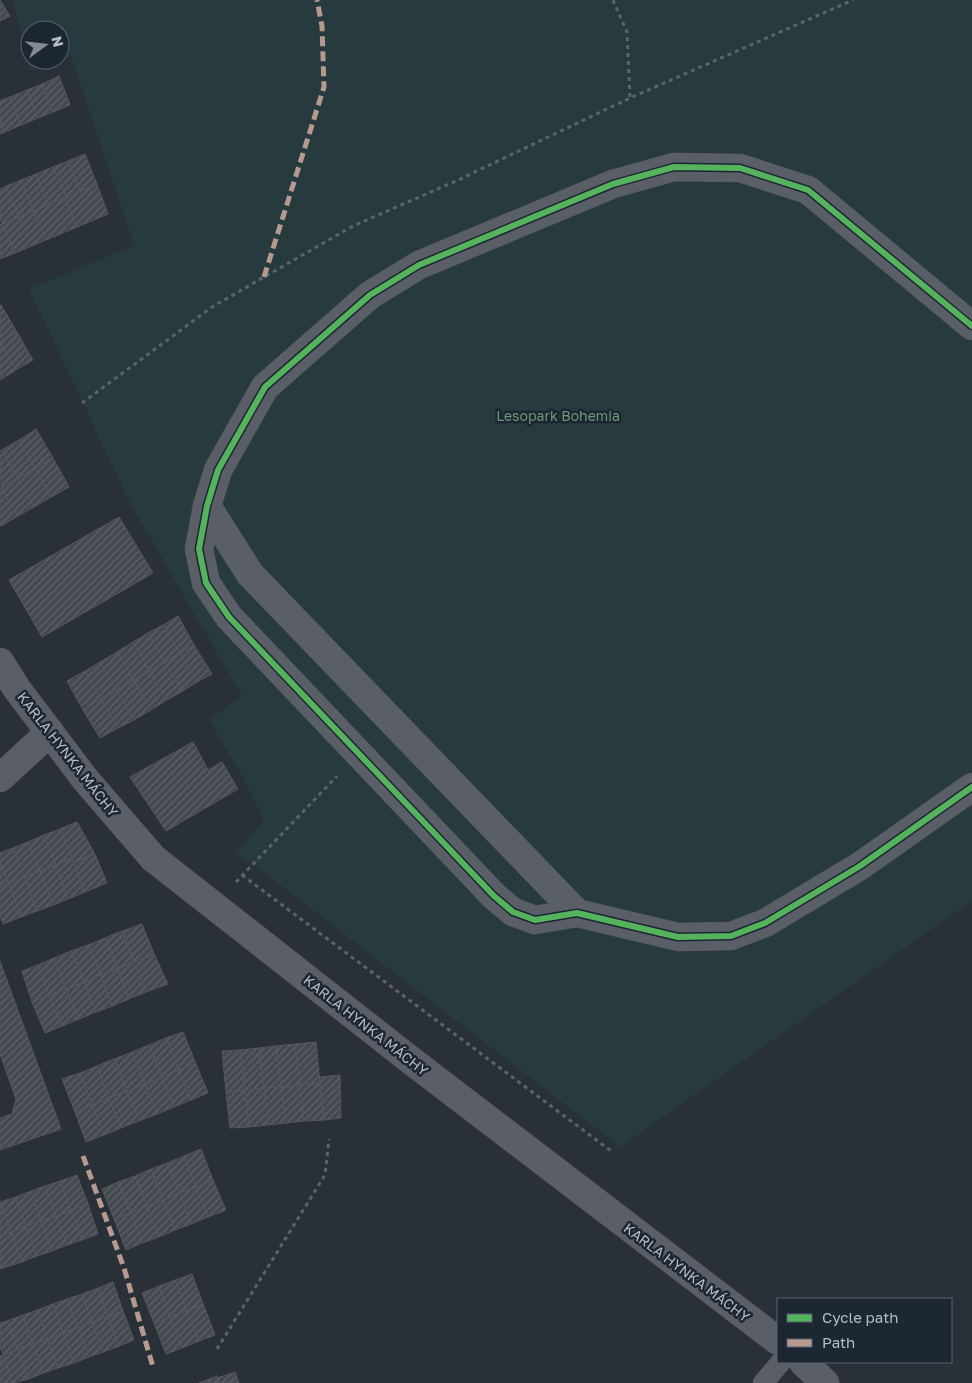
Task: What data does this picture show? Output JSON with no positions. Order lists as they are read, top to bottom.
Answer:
{
  "streets": {
    "street": ["KARLA HYNKA MÁCHY"]
  },
  "parks": ["Lesopark Bohemia"],
  "legend": ["Cycle path", "Path"],
  "north": "right"
}
